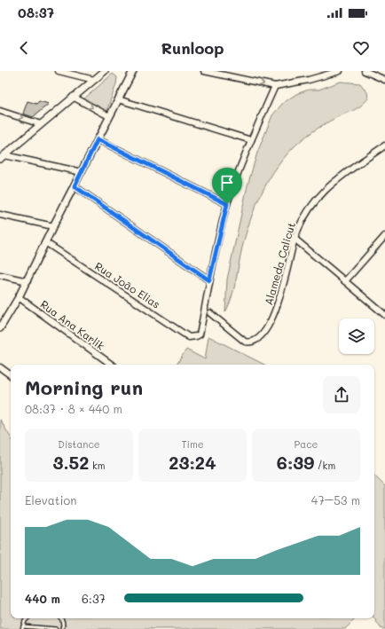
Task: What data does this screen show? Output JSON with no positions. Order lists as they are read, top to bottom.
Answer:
{
  "streets": {
    "street": ["Alameda Calicut", "Rua João Elias", "Rua Ana Karlik"]
  },
  "page": {
    "status": "08:37",
    "header": "Runloop",
    "heading": ["Morning run", "08:37 · 8 × 440 m"],
    "stats": [
      ["Distance", "3.52 km"],
      ["Time", "23:24"],
      ["Pace", "6:39 /km"]
    ],
    "chart": ["Elevation", "47–53 m"],
    "list": [
      {
        "name": "440 m",
        "note": "6:37"
      }
    ]
  }
}
